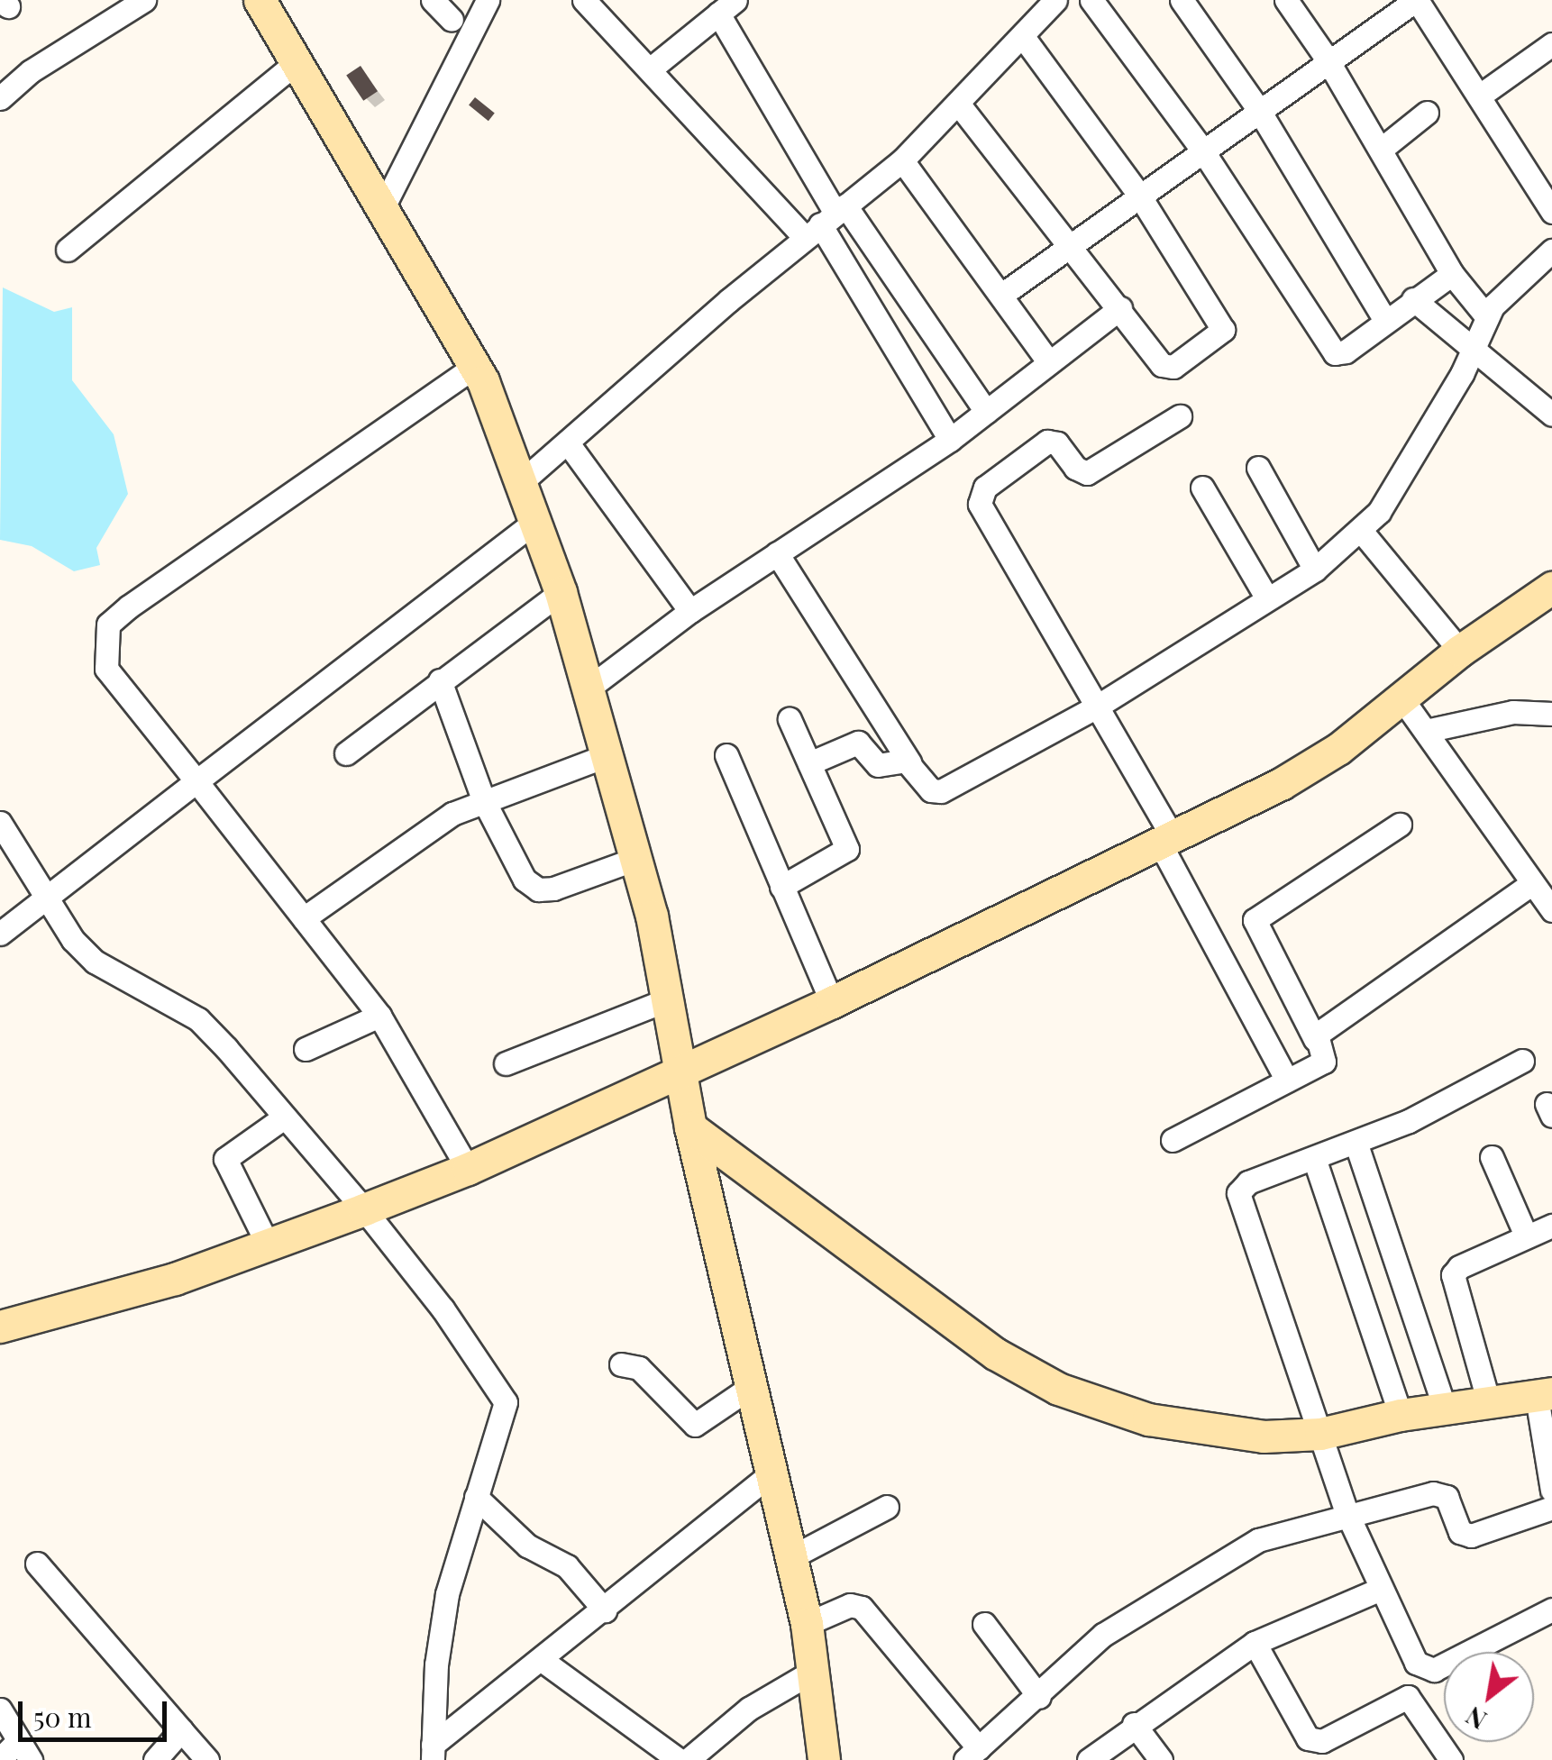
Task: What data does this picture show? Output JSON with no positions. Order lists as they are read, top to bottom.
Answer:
{
  "scale_bar": "50 m",
  "north": "bottom left"
}
